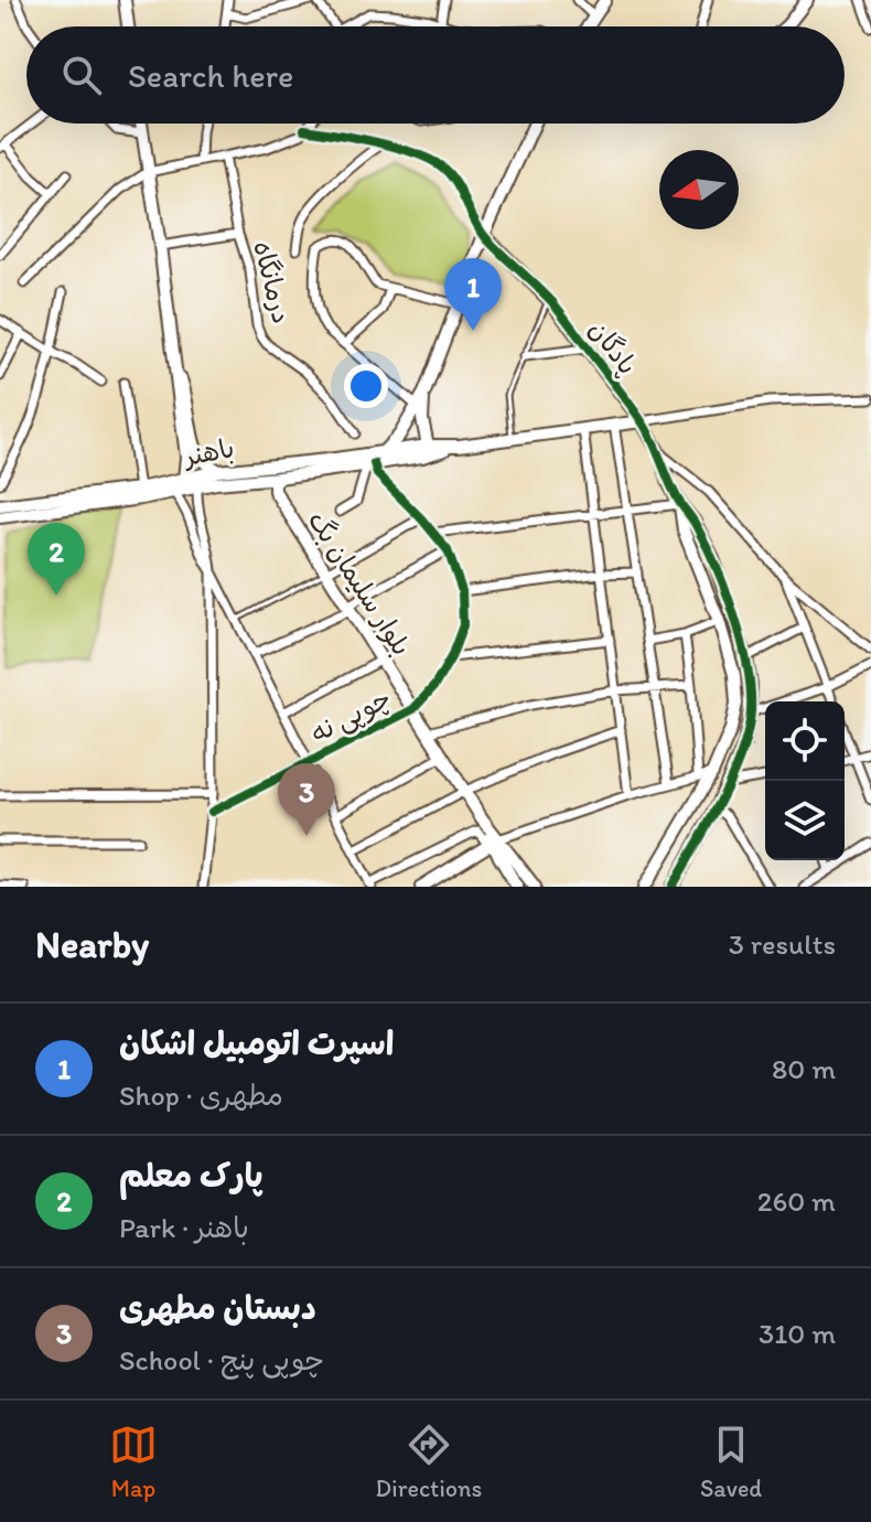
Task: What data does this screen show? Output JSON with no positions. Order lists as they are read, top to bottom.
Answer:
{
  "streets": {
    "main road": ["پادگان", "باهنر", "بلوار سلیمان بگ"],
    "street": ["درمانگاه", "چوپی نه"]
  },
  "crossings": [
    ["پادگان", "باهنر"],
    ["باهنر", "بلوار سلیمان بگ"],
    ["بلوار سلیمان بگ", "چوپی نه"]
  ],
  "north": "left",
  "page": {
    "search": "Search here",
    "pins": ["1", "2", "3"],
    "heading": ["Nearby", "3 results"],
    "list": [
      {
        "mark": "1",
        "name": "اسپرت اتومبیل اشکان",
        "note": "Shop · مطهری",
        "value": "80 m"
      },
      {
        "mark": "2",
        "name": "پارک معلم",
        "note": "Park · باهنر",
        "value": "260 m"
      },
      {
        "mark": "3",
        "name": "دبستان مطهری",
        "note": "School · چوپی پنج",
        "value": "310 m"
      }
    ],
    "nav": ["Map", "Directions", "Saved"]
  }
}
